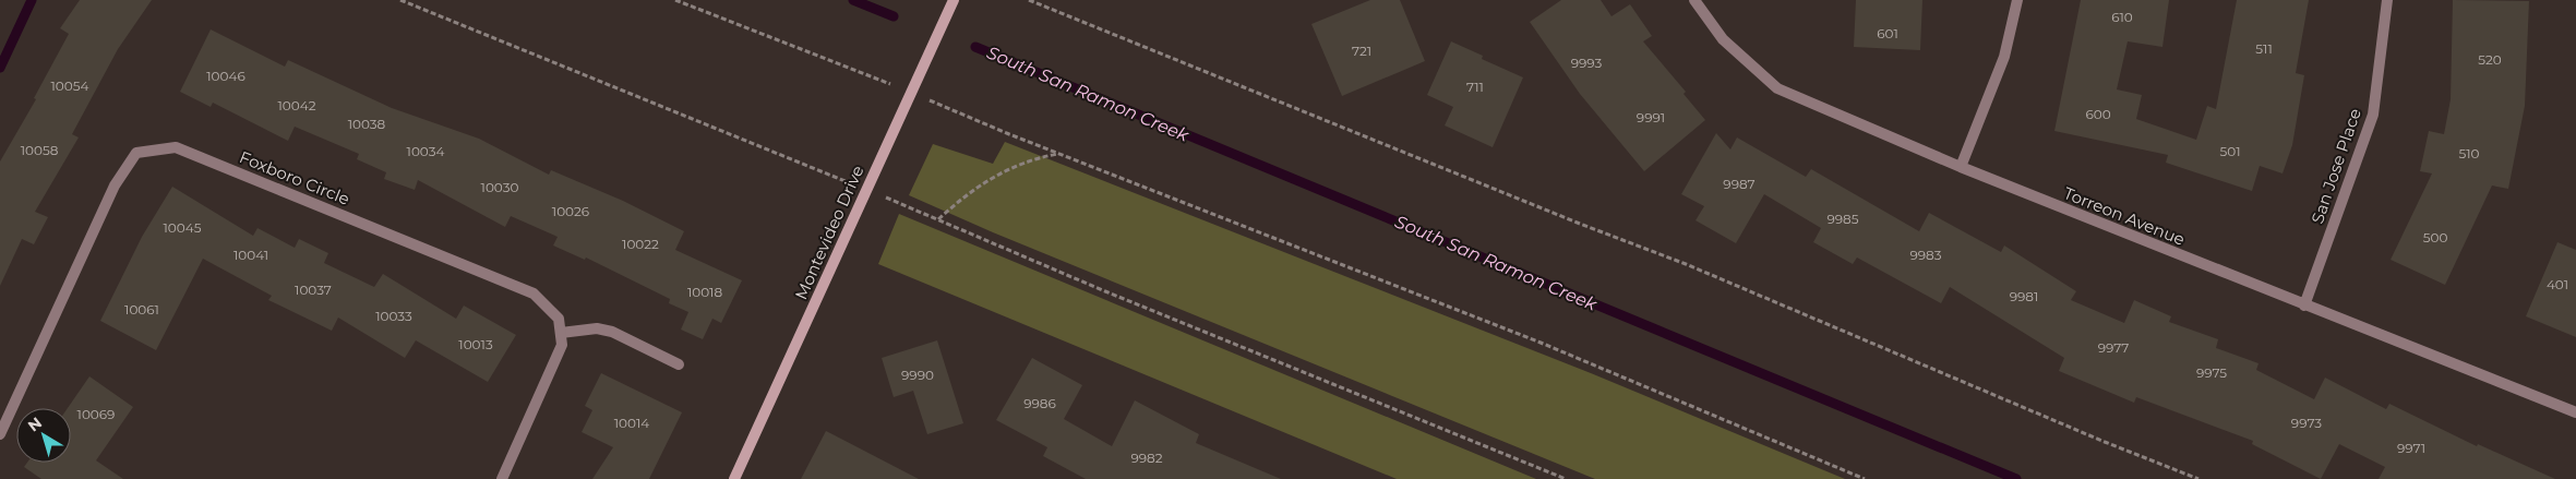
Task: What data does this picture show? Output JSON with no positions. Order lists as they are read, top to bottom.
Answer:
{
  "streets": {
    "street": [
      "San Jose Place",
      "Foxboro Circle",
      "Torreon Avenue",
      "Montevideo Drive"
    ]
  },
  "crossings": [
    ["San Jose Place", "Torreon Avenue"]
  ],
  "water": ["South San Ramon Creek"],
  "house_numbers": [
    "610",
    "601",
    "511",
    "721",
    "520",
    "9993",
    "10046",
    "10054",
    "711",
    "10042",
    "600",
    "9991",
    "10038",
    "10058",
    "10034",
    "501",
    "510",
    "9987",
    "10030",
    "10026",
    "9985",
    "10045",
    "500",
    "10022",
    "10041",
    "9983",
    "401",
    "10037",
    "10018",
    "9981",
    "10061",
    "10033",
    "10013",
    "9977",
    "9975",
    "9990",
    "9986",
    "10069",
    "10014",
    "9973",
    "9971",
    "9982"
  ],
  "north": "top left"
}
